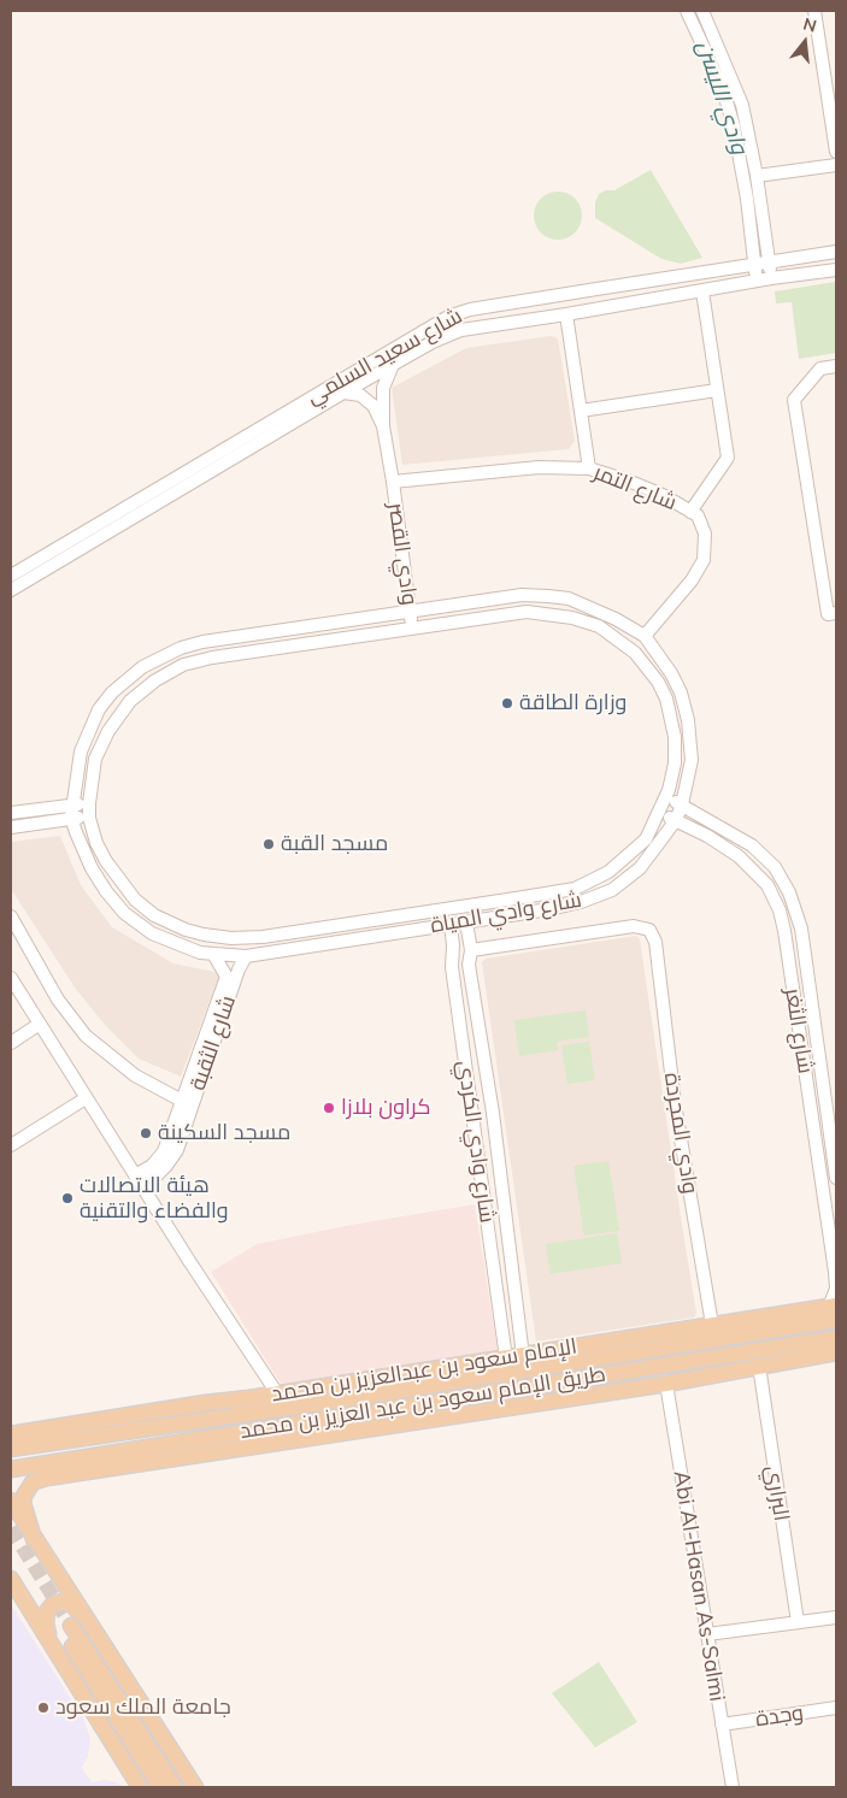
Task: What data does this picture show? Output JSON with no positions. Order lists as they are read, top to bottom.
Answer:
{
  "streets": {
    "main road": ["الإمام سعود بن عبدالعزيز بن محمد", "طريق الإمام سعود بن عبد العزيز بن محمد"],
    "street": [
      "شارع سعيد السلمي",
      "شارع التمر",
      "وادي القصر",
      "شارع وادي المياة",
      "شارع الثغر",
      "شارع الثقبة",
      "وادي المجردة",
      "شارع وادي الكردي",
      "البراري",
      "Abi Al-Hasan As-Salmi",
      "وجدة"
    ]
  },
  "crossings": [
    ["شارع التمر", "وادي القصر"],
    ["شارع التمر", "شارع وادي المياة"],
    ["وادي القصر", "شارع وادي المياة"],
    ["شارع وادي المياة", "شارع الثغر"],
    ["شارع وادي المياة", "شارع الثقبة"],
    ["شارع وادي المياة", "شارع وادي الكردي"],
    ["شارع الثغر", "الإمام سعود بن عبدالعزيز بن محمد"],
    ["وادي المجردة", "شارع وادي الكردي"],
    ["وادي المجردة", "الإمام سعود بن عبدالعزيز بن محمد"],
    ["شارع وادي الكردي", "الإمام سعود بن عبدالعزيز بن محمد"],
    ["Abi Al-Hasan As-Salmi", "وجدة"]
  ],
  "water": ["وادي الليسن"],
  "places": [
    "وزارة الطاقة",
    "مسجد القبة",
    "كراون بلازا",
    "مسجد السكينة",
    "هيئة الاتصالات والفضاء والتقنية",
    "جامعة الملك سعود"
  ],
  "north": "top"
}
